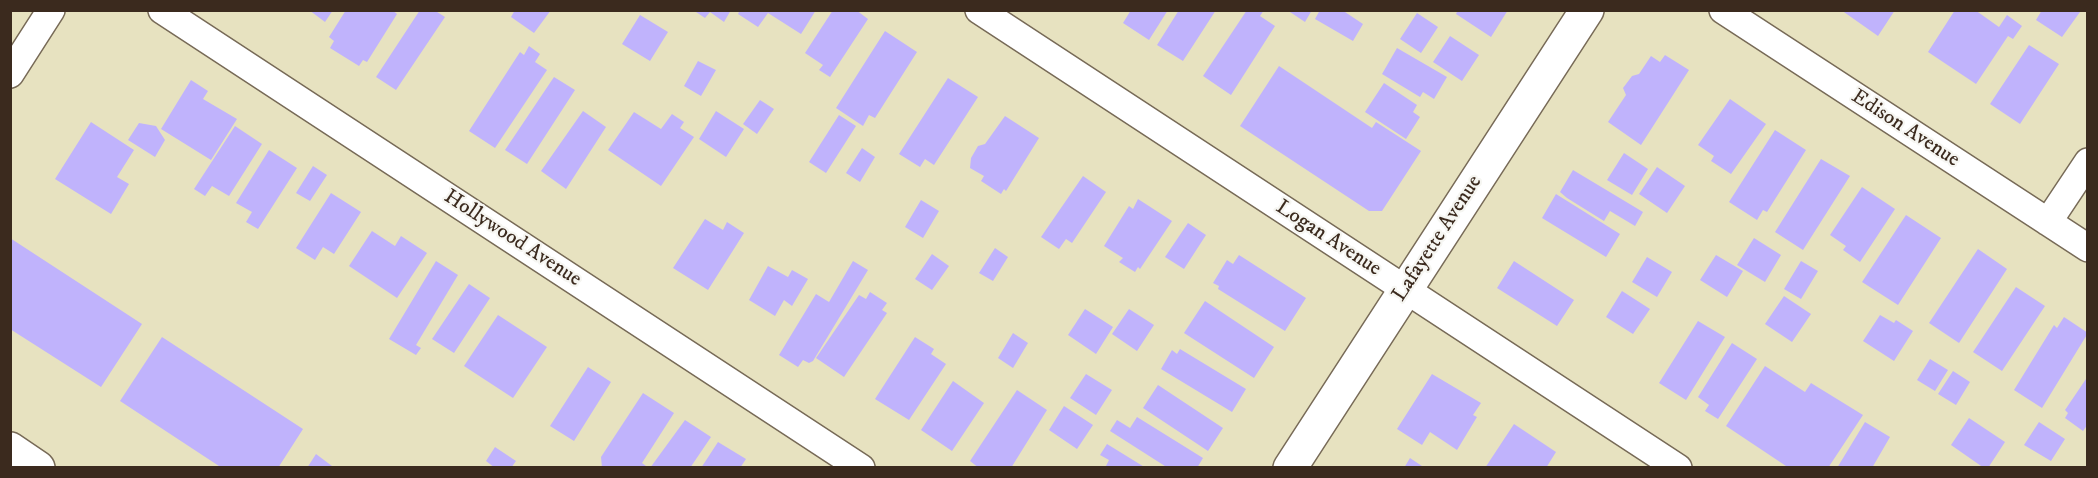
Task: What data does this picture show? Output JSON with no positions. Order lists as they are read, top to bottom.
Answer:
{
  "streets": {
    "street": [
      "Edison Avenue",
      "Hollywood Avenue",
      "Logan Avenue",
      "Lafayette Avenue"
    ]
  },
  "crossings": [
    ["Logan Avenue", "Lafayette Avenue"]
  ]
}
